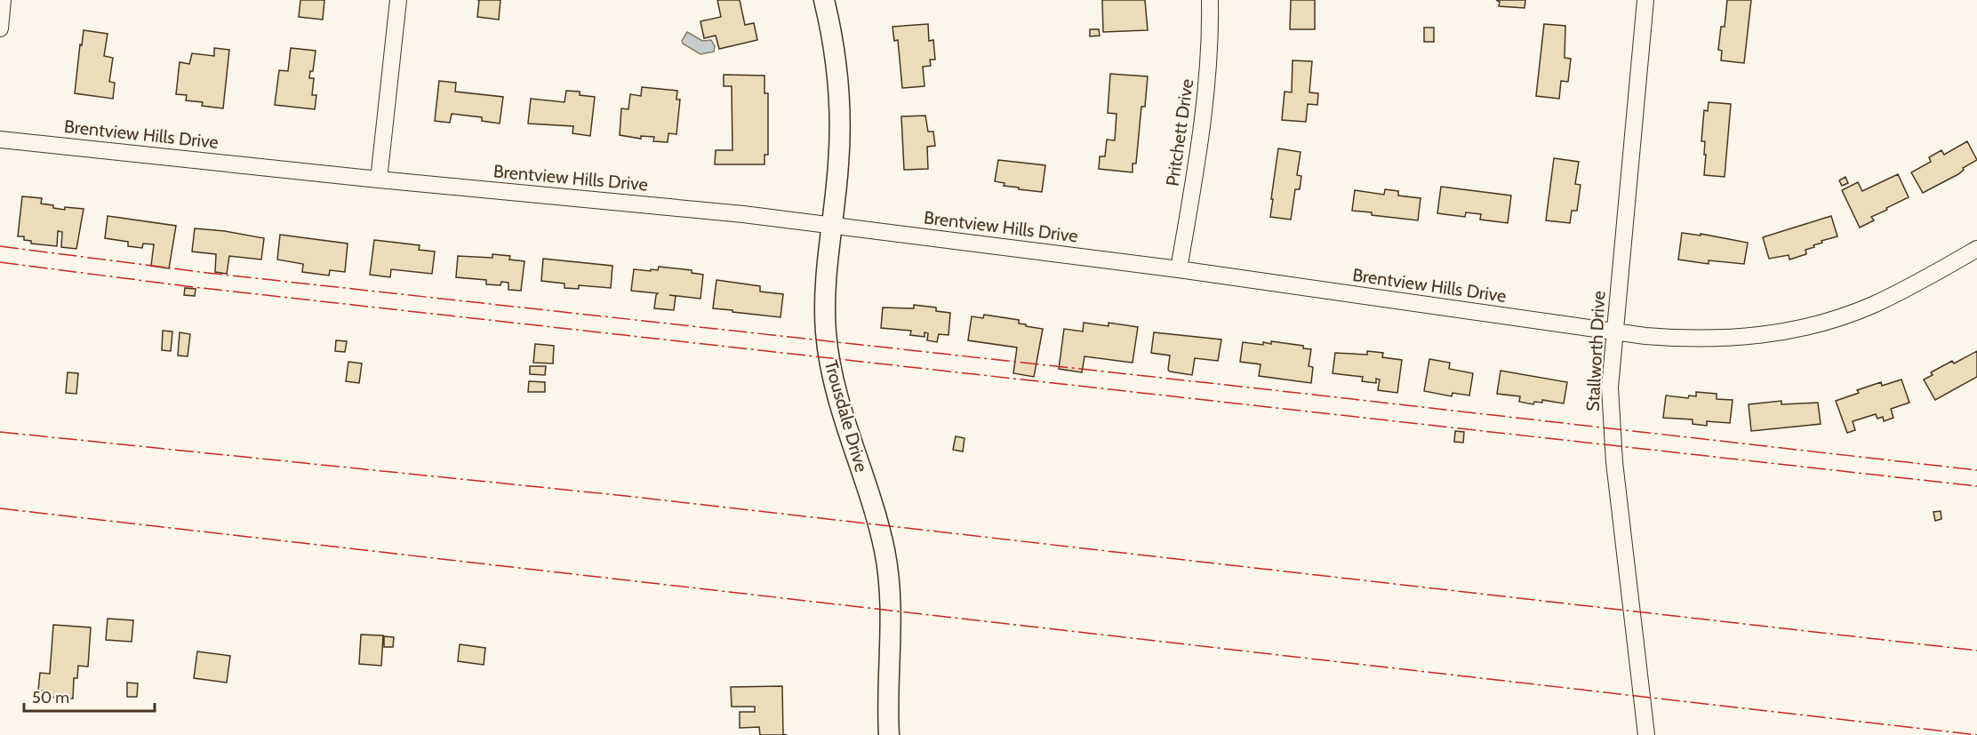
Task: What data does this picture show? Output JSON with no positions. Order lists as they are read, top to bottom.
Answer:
{
  "streets": {
    "street": [
      "Pritchett Drive",
      "Brentview Hills Drive",
      "Stallworth Drive",
      "Trousdale Drive"
    ]
  },
  "crossings": [
    ["Pritchett Drive", "Brentview Hills Drive"],
    ["Brentview Hills Drive", "Stallworth Drive"],
    ["Brentview Hills Drive", "Trousdale Drive"]
  ],
  "scale_bar": "50 m"
}
